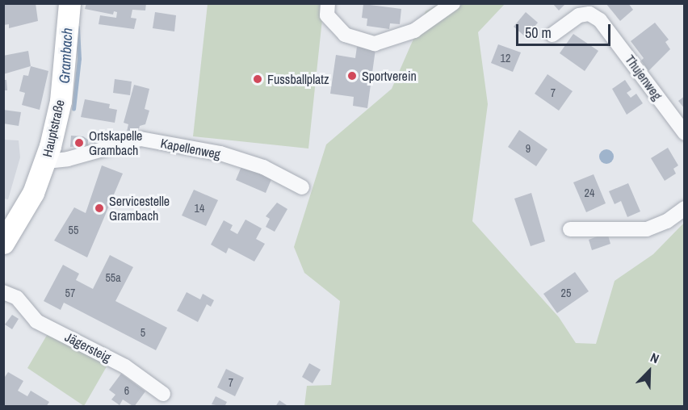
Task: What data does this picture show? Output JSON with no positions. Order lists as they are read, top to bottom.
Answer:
{
  "streets": {
    "main road": ["Hauptstraße"],
    "street": ["Thujenweg", "Kapellenweg", "Jägersteig"]
  },
  "crossings": [
    ["Hauptstraße", "Kapellenweg"]
  ],
  "water": ["Grambach"],
  "places": [
    "Sportverein",
    "Fussballplatz",
    "Ortskapelle Grambach",
    "Servicestelle Grambach"
  ],
  "house_numbers": [
    "12",
    "7",
    "9",
    "24",
    "14",
    "55",
    "55a",
    "57",
    "25",
    "5",
    "7",
    "6"
  ],
  "scale_bar": "50 m",
  "north": "top right"
}
